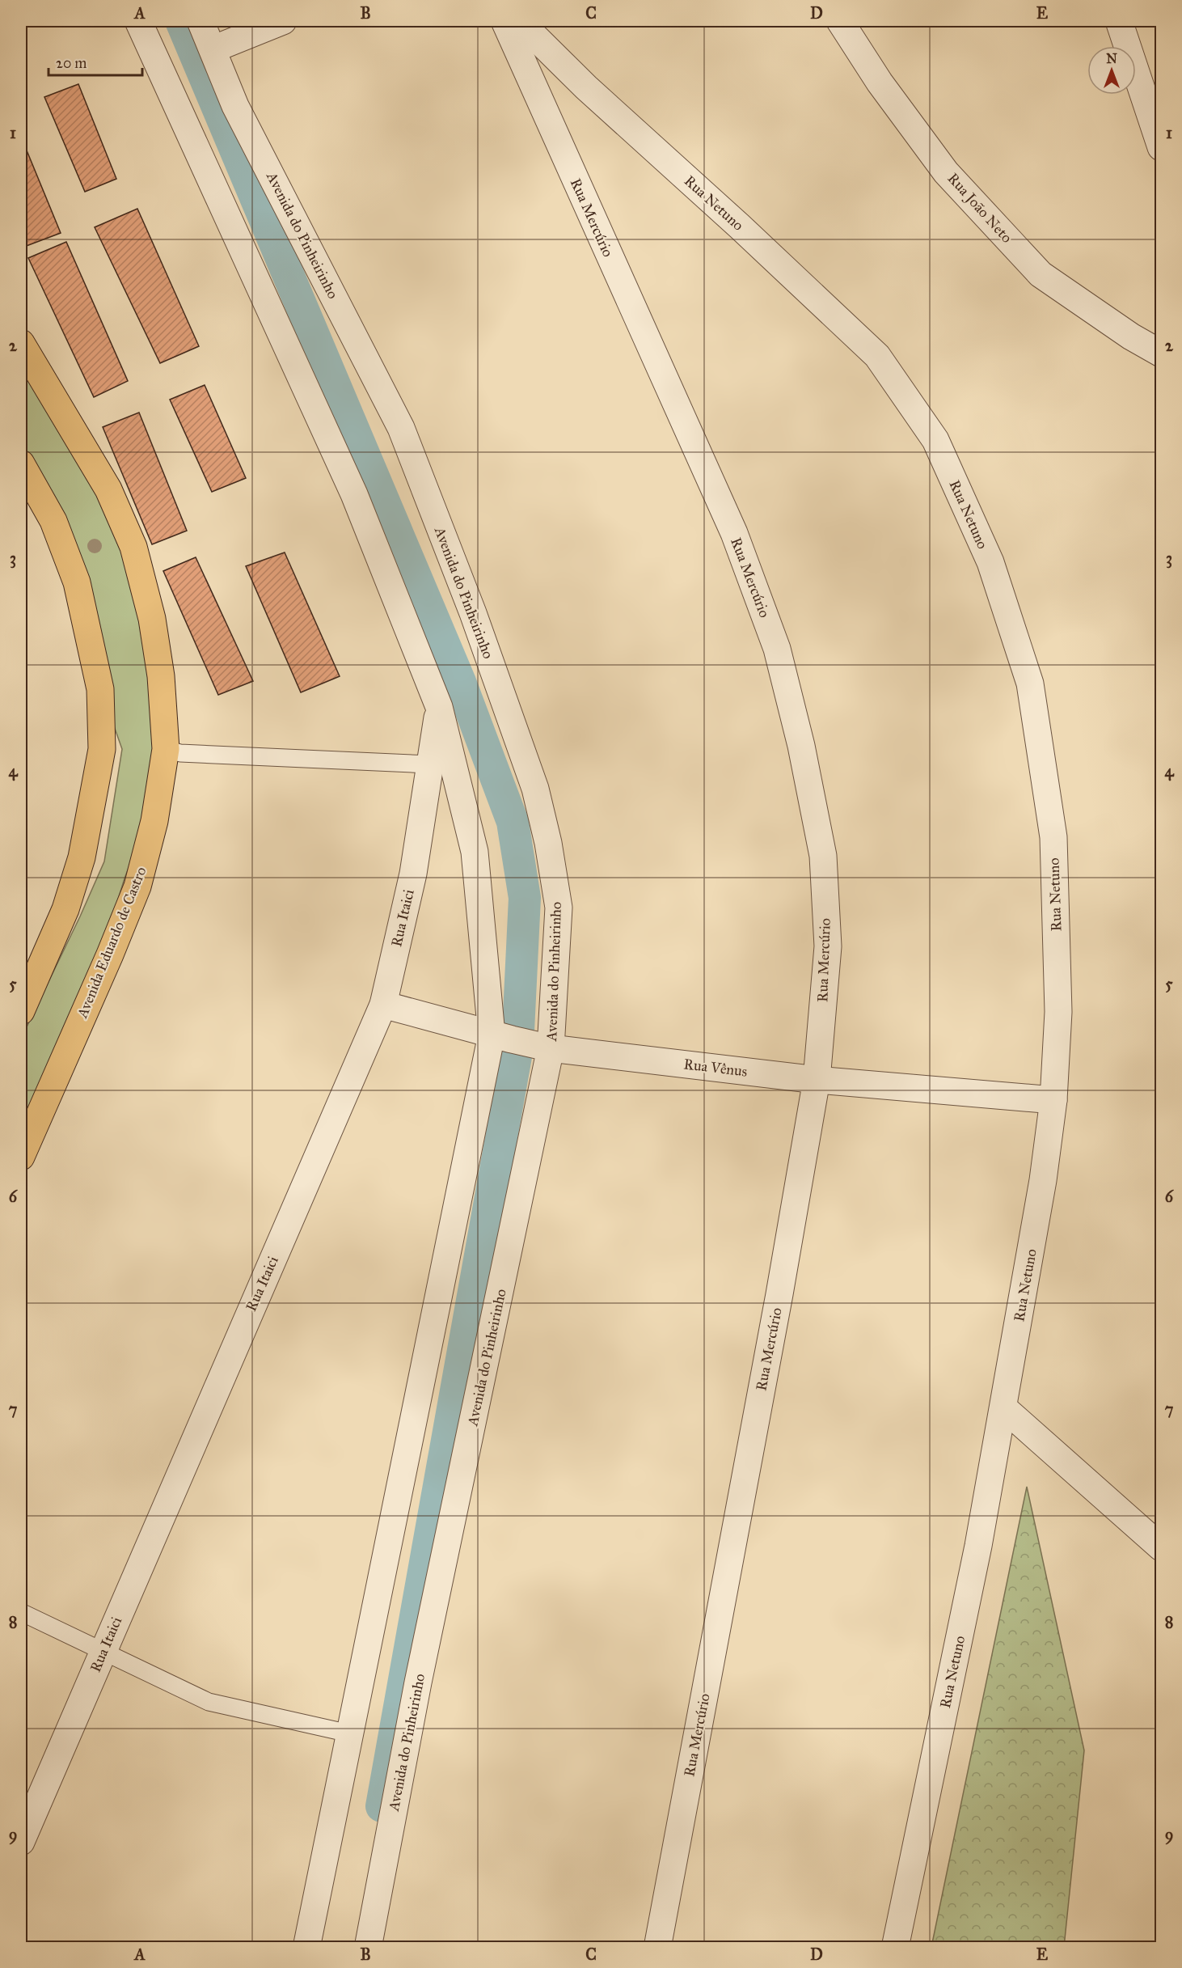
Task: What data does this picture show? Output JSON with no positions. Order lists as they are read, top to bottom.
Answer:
{
  "streets": {
    "main road": ["Avenida Eduardo de Castro"],
    "street": [
      "Rua Netuno",
      "Rua João Neto",
      "Rua Mercúrio",
      "Avenida do Pinheirinho",
      "Rua Itaici",
      "Rua Vênus"
    ]
  },
  "crossings": [
    ["Rua Netuno", "Rua Vênus"],
    ["Rua Mercúrio", "Rua Vênus"],
    ["Avenida do Pinheirinho", "Rua Vênus"],
    ["Rua Itaici", "Rua Vênus"]
  ],
  "scale_bar": "20 m",
  "north": "top",
  "grid": {
    "columns": [
      "A",
      "B",
      "C",
      "D",
      "E"
    ],
    "rows": [
      "1",
      "2",
      "3",
      "4",
      "5",
      "6",
      "7",
      "8",
      "9"
    ]
  }
}
